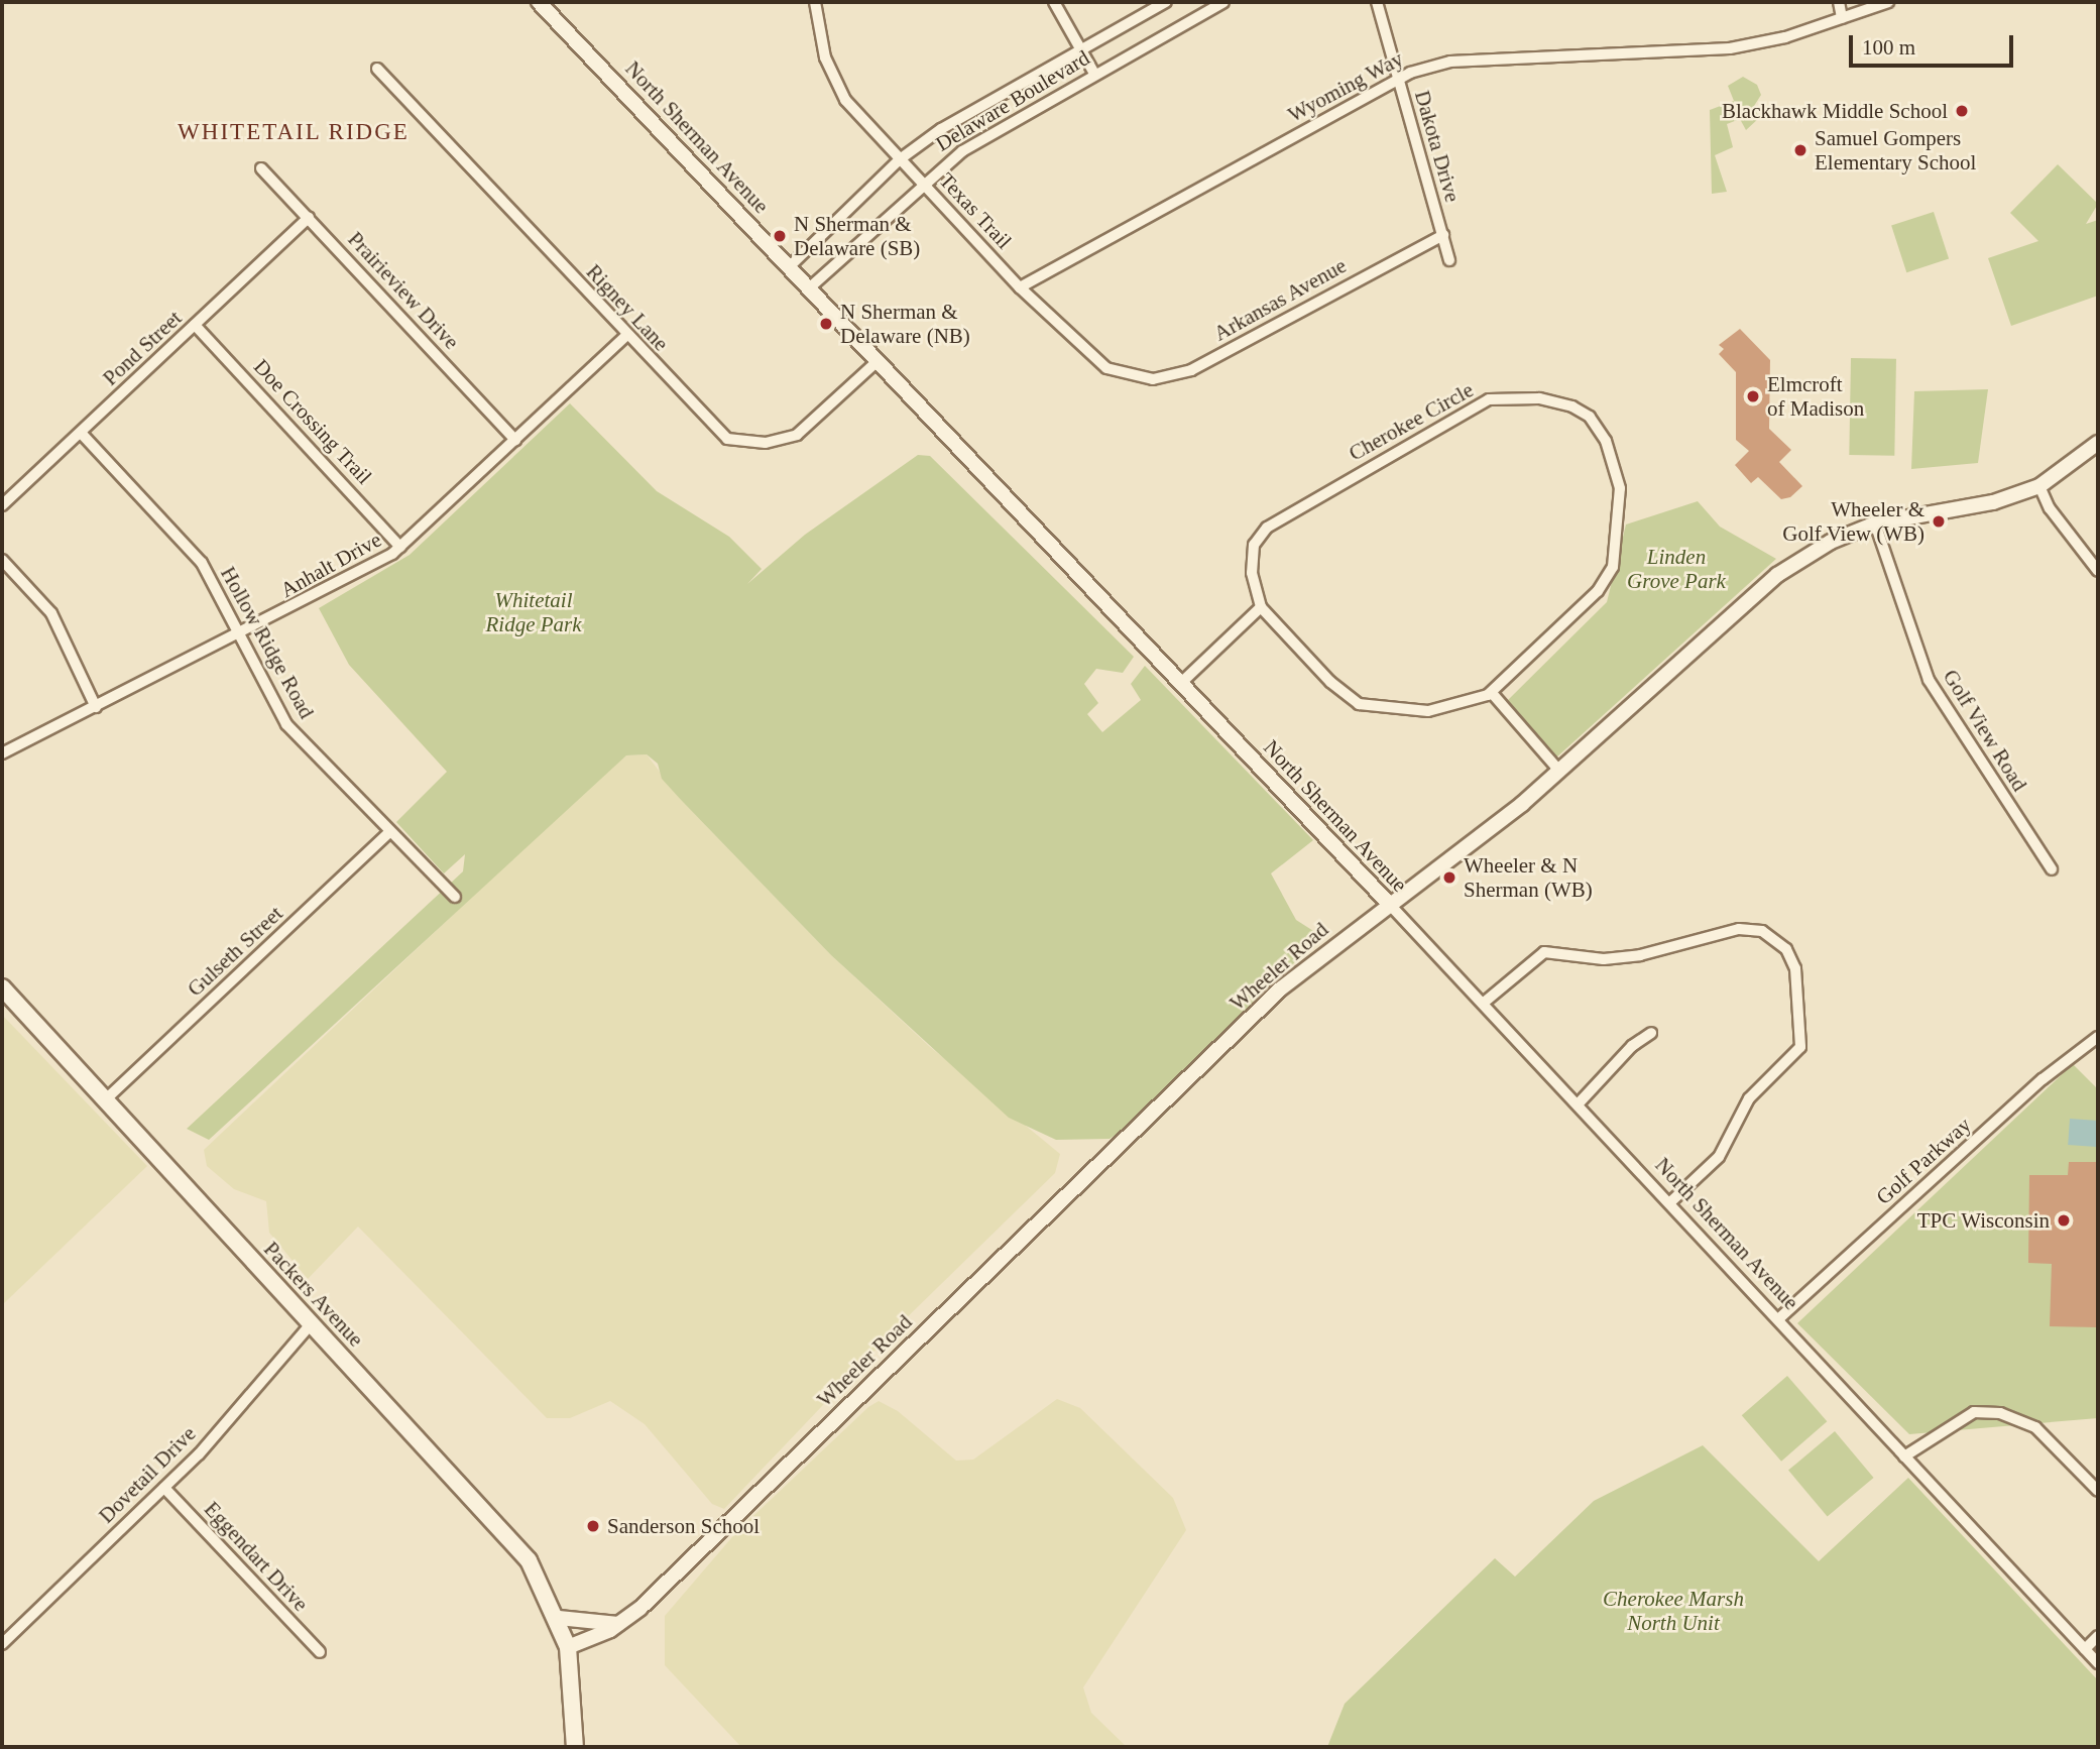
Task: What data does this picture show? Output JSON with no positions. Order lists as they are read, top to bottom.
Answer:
{
  "streets": {
    "main road": ["Packers Avenue"],
    "street": [
      "Wyoming Way",
      "Delaware Boulevard",
      "North Sherman Avenue",
      "Dakota Drive",
      "Texas Trail",
      "Prairieview Drive",
      "Arkansas Avenue",
      "Rigney Lane",
      "Pond Street",
      "Doe Crossing Trail",
      "Cherokee Circle",
      "Anhalt Drive",
      "Hollow Ridge Road",
      "Golf View Road",
      "Gulseth Street",
      "Wheeler Road",
      "Golf Parkway",
      "Dovetail Drive",
      "Eggendart Drive"
    ]
  },
  "crossings": [
    ["Wyoming Way", "Dakota Drive"],
    ["Wyoming Way", "Texas Trail"],
    ["Delaware Boulevard", "North Sherman Avenue"],
    ["Delaware Boulevard", "Texas Trail"],
    ["North Sherman Avenue", "Rigney Lane"],
    ["North Sherman Avenue", "Wheeler Road"],
    ["North Sherman Avenue", "Golf Parkway"],
    ["Dakota Drive", "Arkansas Avenue"],
    ["Texas Trail", "Arkansas Avenue"],
    ["Prairieview Drive", "Pond Street"],
    ["Prairieview Drive", "Anhalt Drive"],
    ["Rigney Lane", "Anhalt Drive"],
    ["Pond Street", "Doe Crossing Trail"],
    ["Pond Street", "Hollow Ridge Road"],
    ["Doe Crossing Trail", "Anhalt Drive"],
    ["Anhalt Drive", "Hollow Ridge Road"],
    ["Hollow Ridge Road", "Gulseth Street"],
    ["Golf View Road", "Wheeler Road"],
    ["Gulseth Street", "Packers Avenue"],
    ["Wheeler Road", "Packers Avenue"],
    ["Packers Avenue", "Dovetail Drive"],
    ["Dovetail Drive", "Eggendart Drive"]
  ],
  "districts": ["WHITETAIL RIDGE"],
  "parks": ["Linden Grove Park", "Whitetail Ridge Park", "Cherokee Marsh North Unit"],
  "places": [
    "Blackhawk Middle School",
    "Samuel Gompers Elementary School",
    "N Sherman & Delaware (SB)",
    "N Sherman & Delaware (NB)",
    "Elmcroft of Madison",
    "Wheeler & Golf View (WB)",
    "Wheeler & N Sherman (WB)",
    "TPC Wisconsin",
    "Sanderson School"
  ],
  "scale_bar": "100 m"
}
